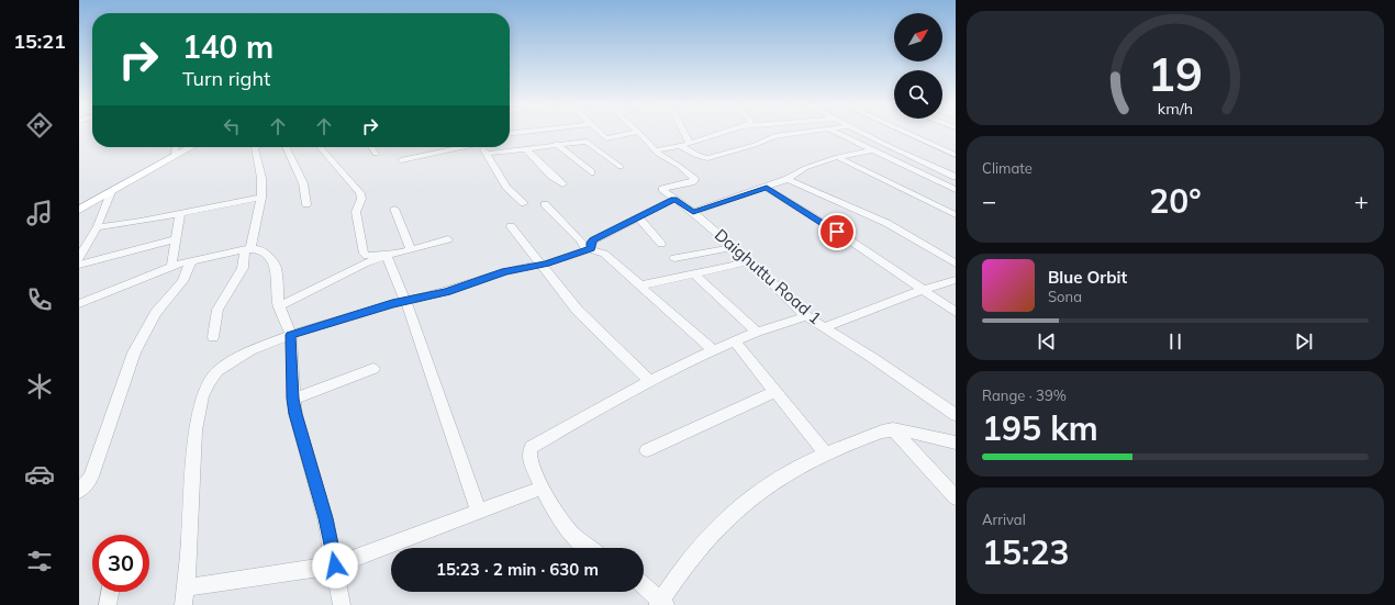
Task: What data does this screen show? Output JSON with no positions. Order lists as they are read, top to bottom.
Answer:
{
  "streets": {
    "street": ["Daighuttu Road 1"]
  },
  "north": "top right",
  "page": {
    "tabs": "15:21",
    "turn": ["140 m", "Turn right"],
    "tile": [
      "Climate",
      ["Range · 39%", "195 km"],
      ["Arrival", "15:23"]
    ],
    "heat": ["−", "20°", "+"],
    "song": ["Blue Orbit", "Sona"],
    "limit": "30",
    "trip": "15:23 · 2 min · 630 m",
    "gauge": ["19", "km/h"]
  }
}
